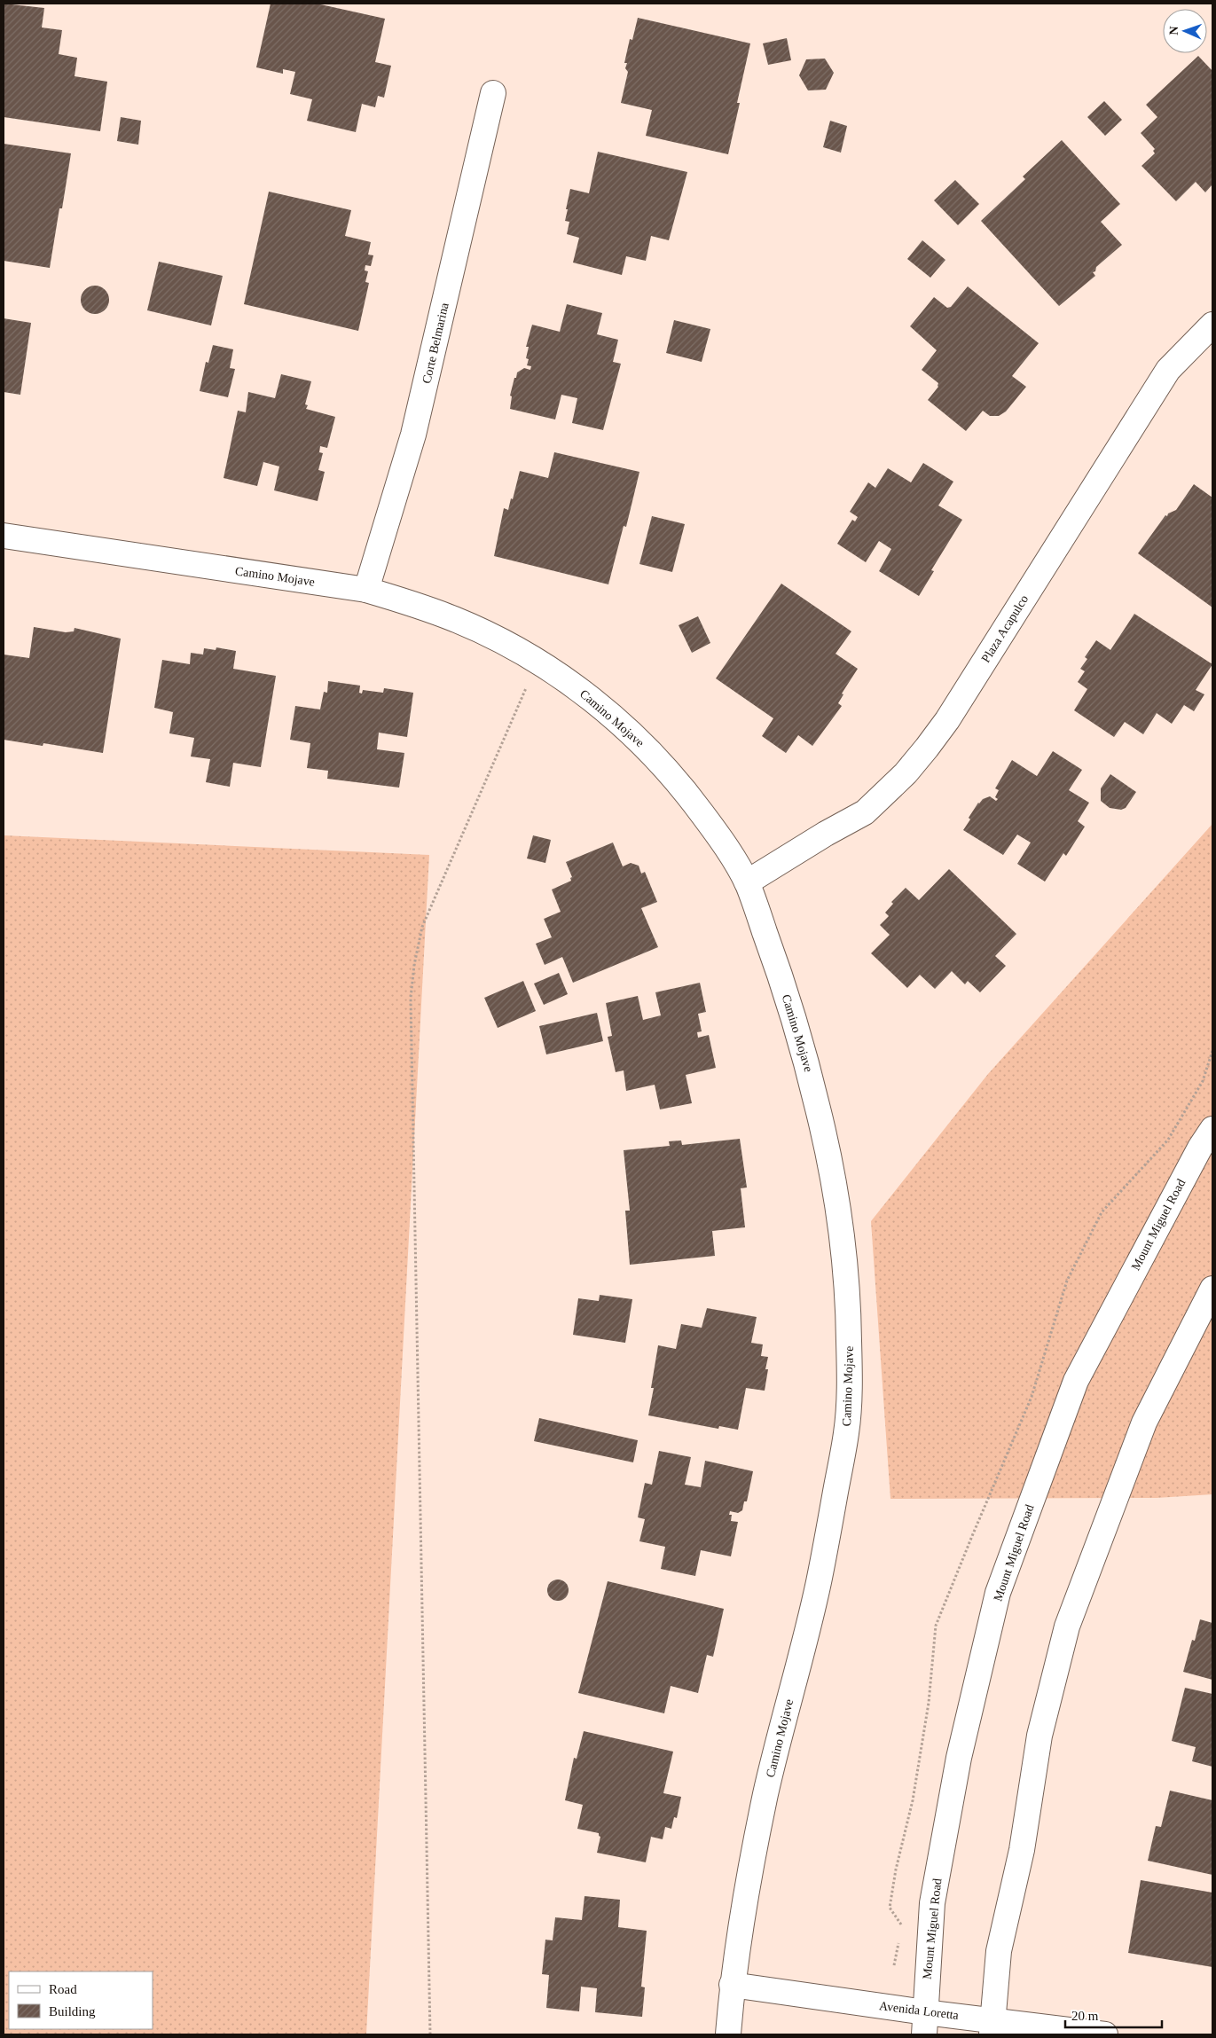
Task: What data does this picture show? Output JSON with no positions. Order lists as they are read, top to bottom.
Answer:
{
  "streets": {
    "street": [
      "Corte Belmarina",
      "Camino Mojave",
      "Plaza Acapulco",
      "Mount Miguel Road",
      "Avenida Loretta"
    ]
  },
  "crossings": [
    ["Corte Belmarina", "Camino Mojave"],
    ["Camino Mojave", "Plaza Acapulco"],
    ["Camino Mojave", "Avenida Loretta"],
    ["Mount Miguel Road", "Avenida Loretta"]
  ],
  "legend": ["Road", "Building"],
  "scale_bar": "20 m",
  "north": "left"
}
